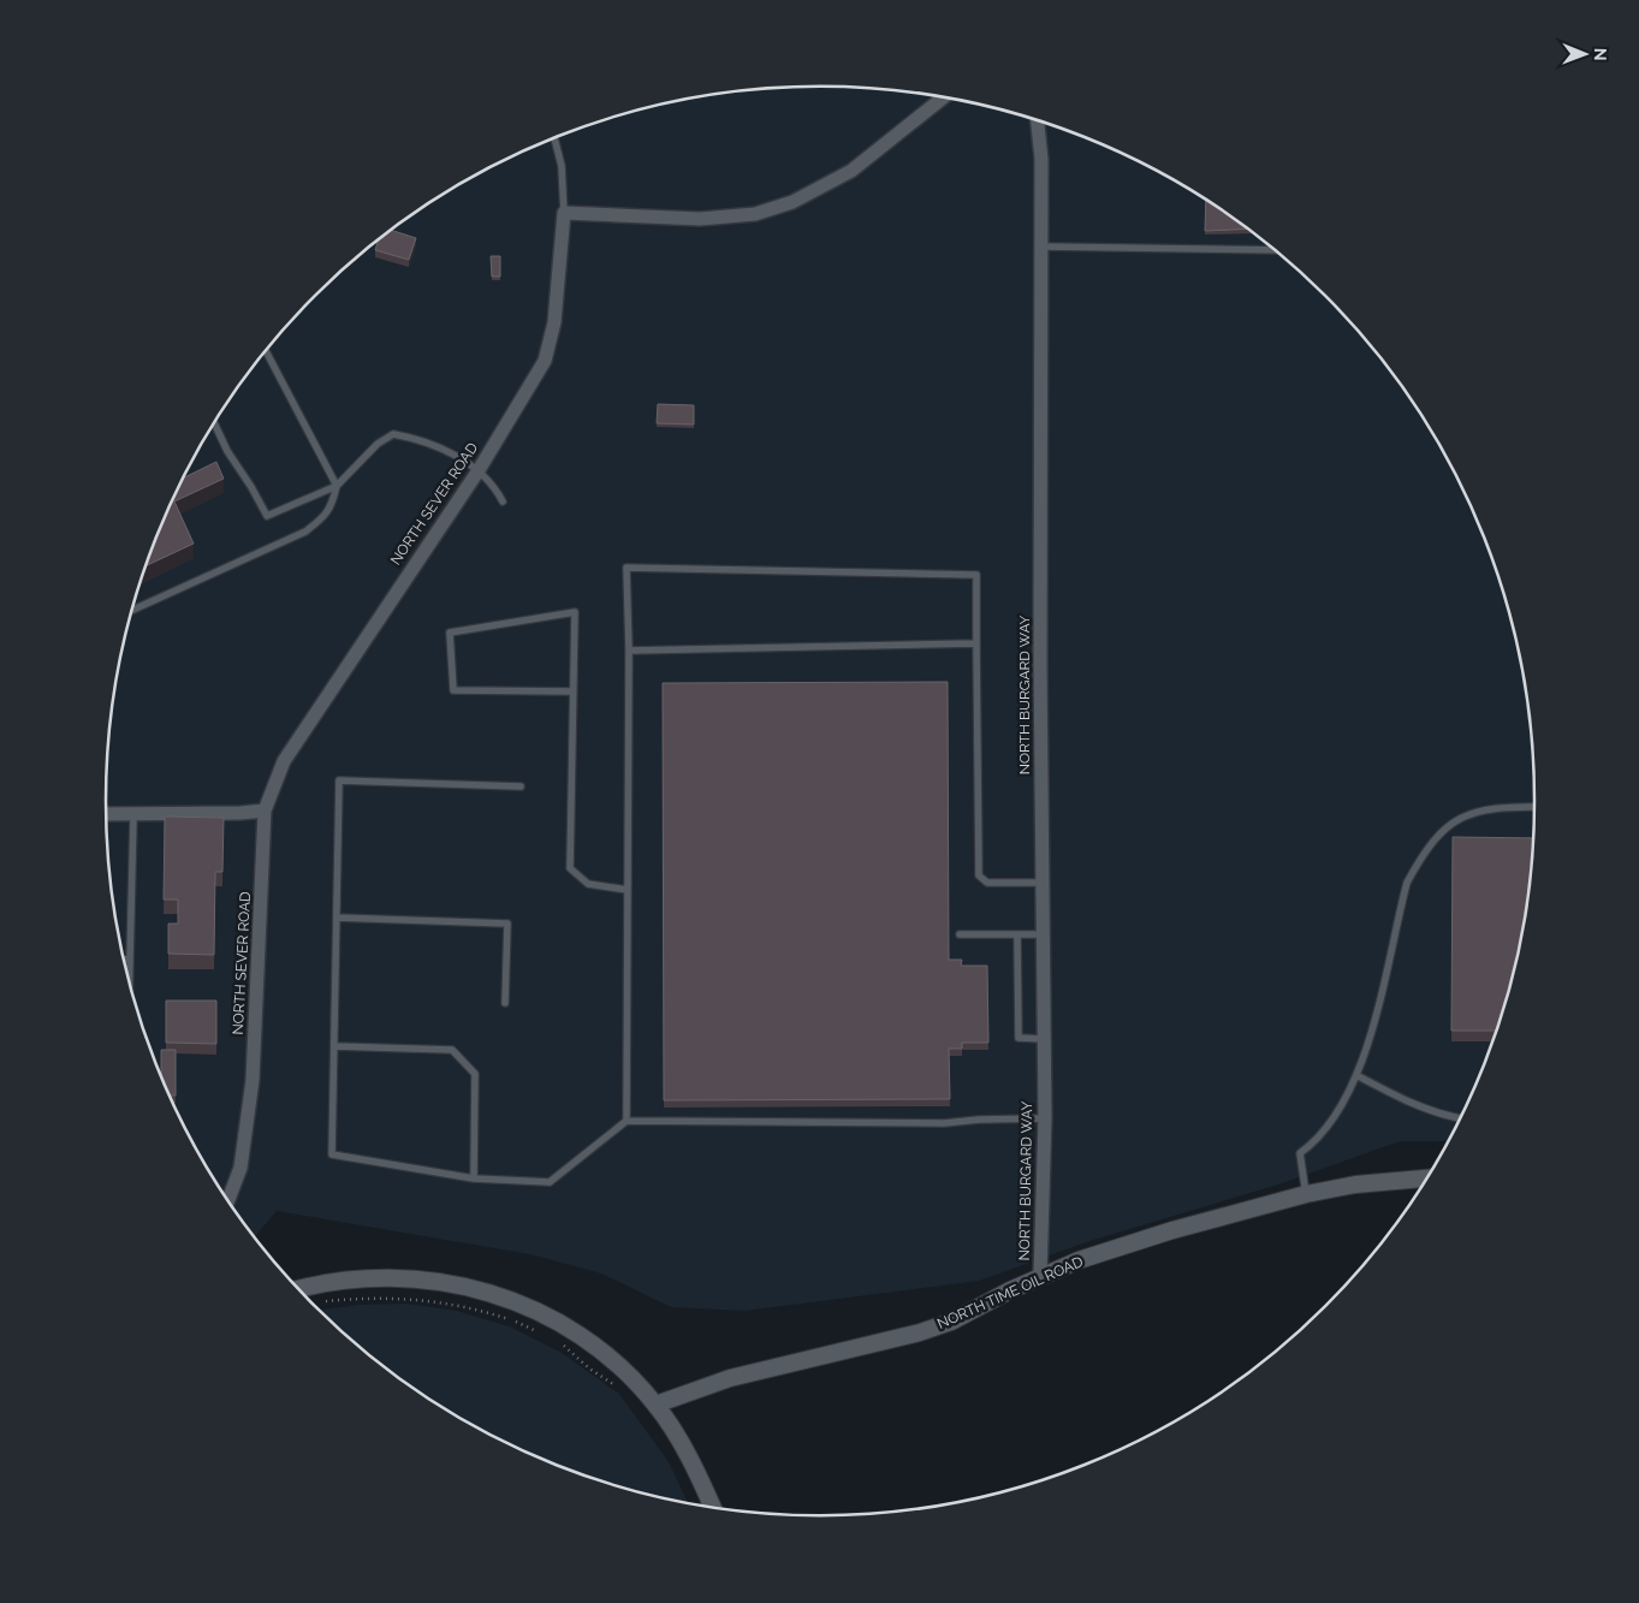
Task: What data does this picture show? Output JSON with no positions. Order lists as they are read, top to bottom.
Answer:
{
  "streets": {
    "street": ["NORTH SEVER ROAD", "NORTH BURGARD WAY", "NORTH TIME OIL ROAD"]
  },
  "crossings": [
    ["NORTH BURGARD WAY", "NORTH TIME OIL ROAD"]
  ],
  "north": "right"
}
